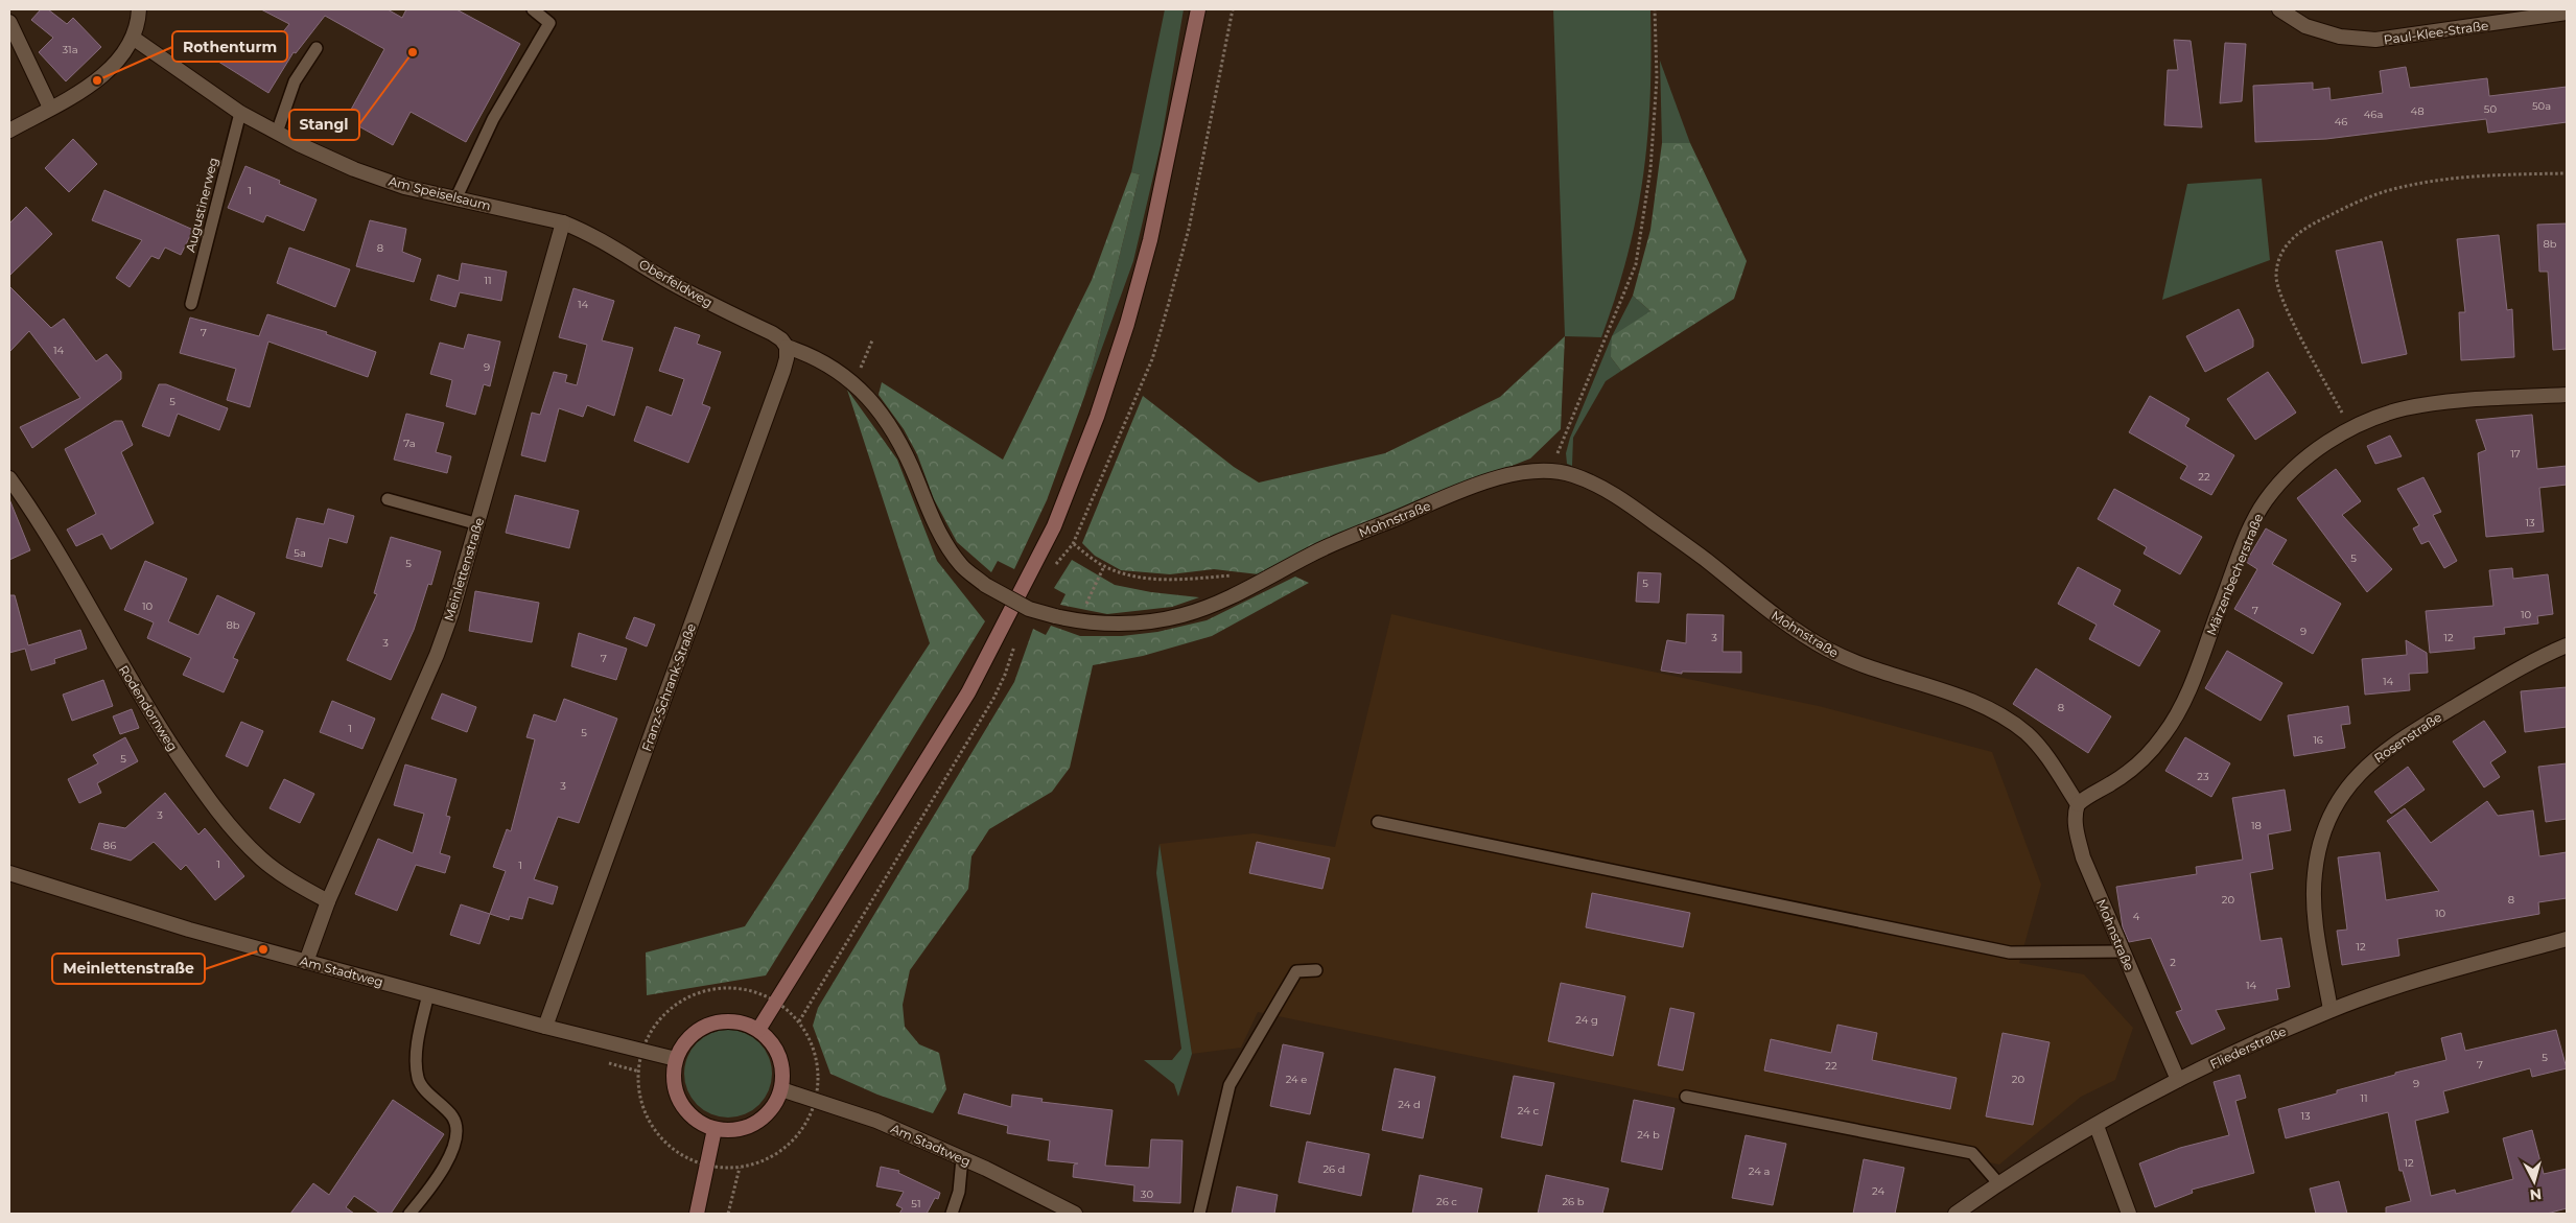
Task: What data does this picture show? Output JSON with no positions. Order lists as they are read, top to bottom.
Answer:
{
  "streets": {
    "street": [
      "Paul-Klee-Straße",
      "Am Speiselsaum",
      "Oberfeldweg",
      "Mohnstraße",
      "Meinlettenstraße",
      "Märzenbecherstraße",
      "Franz-Schrank-Straße",
      "Rodendornweg",
      "Rosenstraße",
      "Am Stadtweg",
      "Fliederstraße"
    ],
    "lane": ["Augustinerweg"]
  },
  "crossings": [
    ["Am Speiselsaum", "Augustinerweg"],
    ["Am Speiselsaum", "Oberfeldweg"],
    ["Am Speiselsaum", "Meinlettenstraße"],
    ["Oberfeldweg", "Mohnstraße"],
    ["Oberfeldweg", "Meinlettenstraße"],
    ["Oberfeldweg", "Franz-Schrank-Straße"],
    ["Mohnstraße", "Märzenbecherstraße"],
    ["Mohnstraße", "Fliederstraße"],
    ["Meinlettenstraße", "Rodendornweg"],
    ["Meinlettenstraße", "Am Stadtweg"],
    ["Franz-Schrank-Straße", "Am Stadtweg"],
    ["Rosenstraße", "Fliederstraße"]
  ],
  "places": ["Stangl", "Rothenturm", "Meinlettenstraße"],
  "house_numbers": [
    "31a",
    "50a",
    "50",
    "48",
    "46a",
    "46",
    "1",
    "8b",
    "8",
    "11",
    "14",
    "7",
    "14",
    "9",
    "5",
    "7a",
    "17",
    "22",
    "13",
    "5a",
    "5",
    "5",
    "5",
    "10",
    "7",
    "10",
    "8b",
    "9",
    "3",
    "12",
    "3",
    "7",
    "14",
    "8",
    "1",
    "5",
    "16",
    "5",
    "23",
    "3",
    "3",
    "18",
    "86",
    "1",
    "1",
    "20",
    "8",
    "10",
    "4",
    "12",
    "2",
    "14",
    "24 g",
    "5",
    "7",
    "22",
    "24 e",
    "20",
    "9",
    "11",
    "24 d",
    "24 c",
    "13",
    "24 b",
    "12",
    "26 d",
    "24 a",
    "24",
    "30",
    "26 c",
    "26 b",
    "51"
  ],
  "north": "bottom"
}
